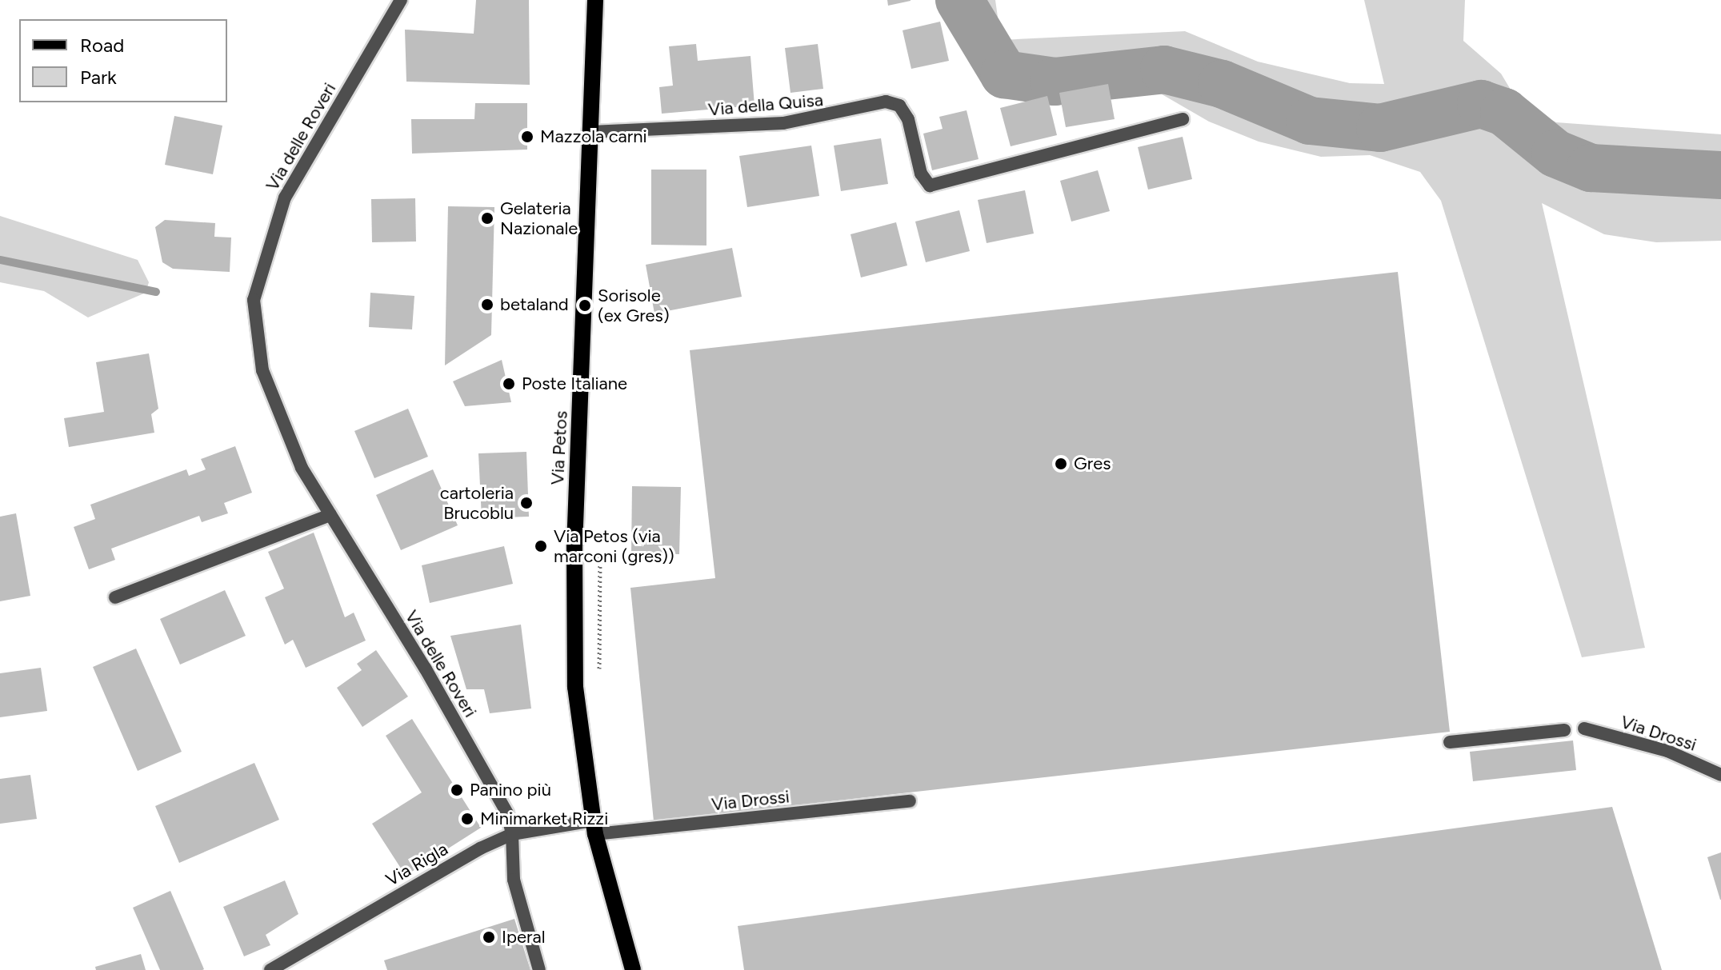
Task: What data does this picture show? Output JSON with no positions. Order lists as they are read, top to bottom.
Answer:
{
  "streets": {
    "main road": ["Via Petos"],
    "street": [
      "Via della Quisa",
      "Via delle Roveri",
      "Via Drossi",
      "Via Rigla"
    ]
  },
  "crossings": [
    ["Via della Quisa", "Via Petos"],
    ["Via delle Roveri", "Via Rigla"],
    ["Via Petos", "Via Drossi"],
    ["Via Petos", "Via Rigla"],
    ["Via Drossi", "Via Rigla"]
  ],
  "places": [
    "Mazzola carni",
    "Gelateria Nazionale",
    "betaland",
    "Sorisole (ex Gres)",
    "Poste Italiane",
    "Gres",
    "cartoleria Brucoblu",
    "Via Petos (via marconi (gres))",
    "Panino più",
    "Minimarket Rizzi",
    "Iperal"
  ],
  "legend": ["Road", "Park"]
}
